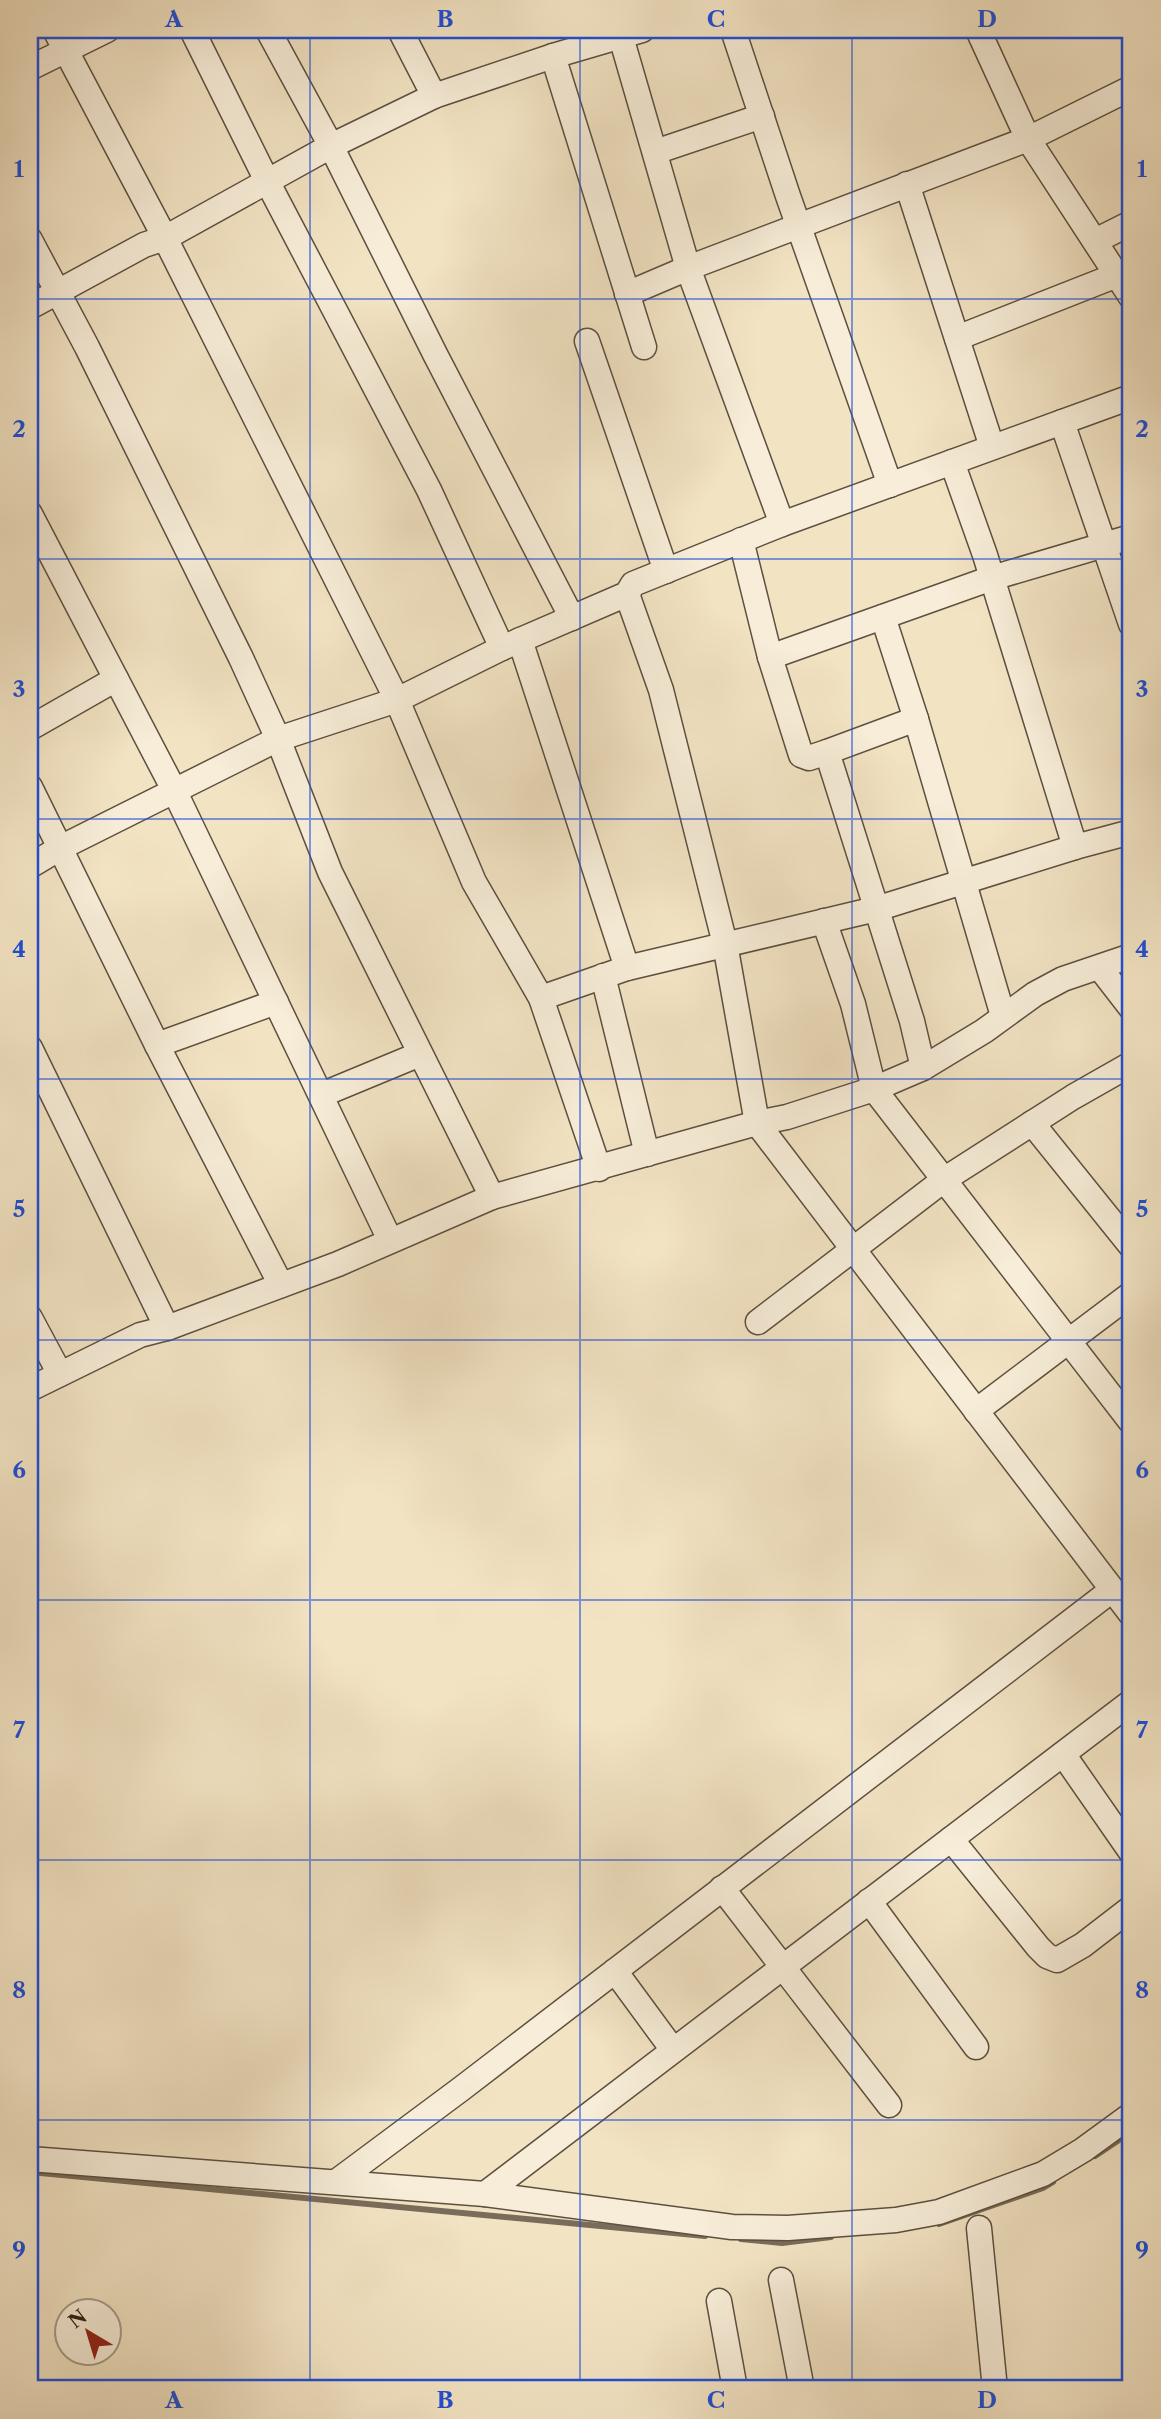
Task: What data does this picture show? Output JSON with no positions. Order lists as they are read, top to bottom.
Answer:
{
  "north": "top left",
  "grid": {
    "columns": [
      "A",
      "B",
      "C",
      "D"
    ],
    "rows": [
      "1",
      "2",
      "3",
      "4",
      "5",
      "6",
      "7",
      "8",
      "9"
    ]
  }
}
